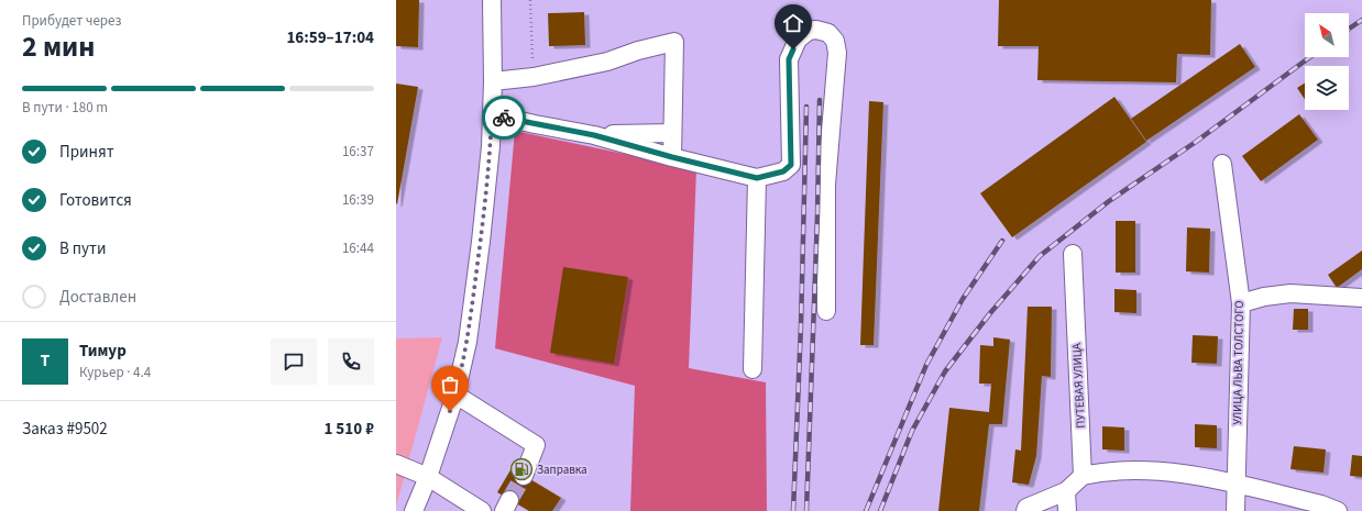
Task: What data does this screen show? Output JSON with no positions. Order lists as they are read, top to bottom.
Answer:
{
  "streets": {
    "street": ["УЛИЦА ЛЬВА ТОЛСТОГО", "ПУТЕВАЯ УЛИЦА"]
  },
  "places": {
    "fuel station": ["Заправка"]
  },
  "north": "top left",
  "page": {
    "heading": ["2 мин", "Прибудет через", "16:59–17:04"],
    "panel": [
      "Тимур",
      "Курьер · 4.4",
      "Заказ #9502",
      "1 510 ₽"
    ],
    "bar": "В пути · 180 m",
    "list": [
      ["Принят", "16:37"],
      ["Готовится", "16:39"],
      ["В пути", "16:44"],
      "Доставлен"
    ],
    "round": "Т"
  }
}
